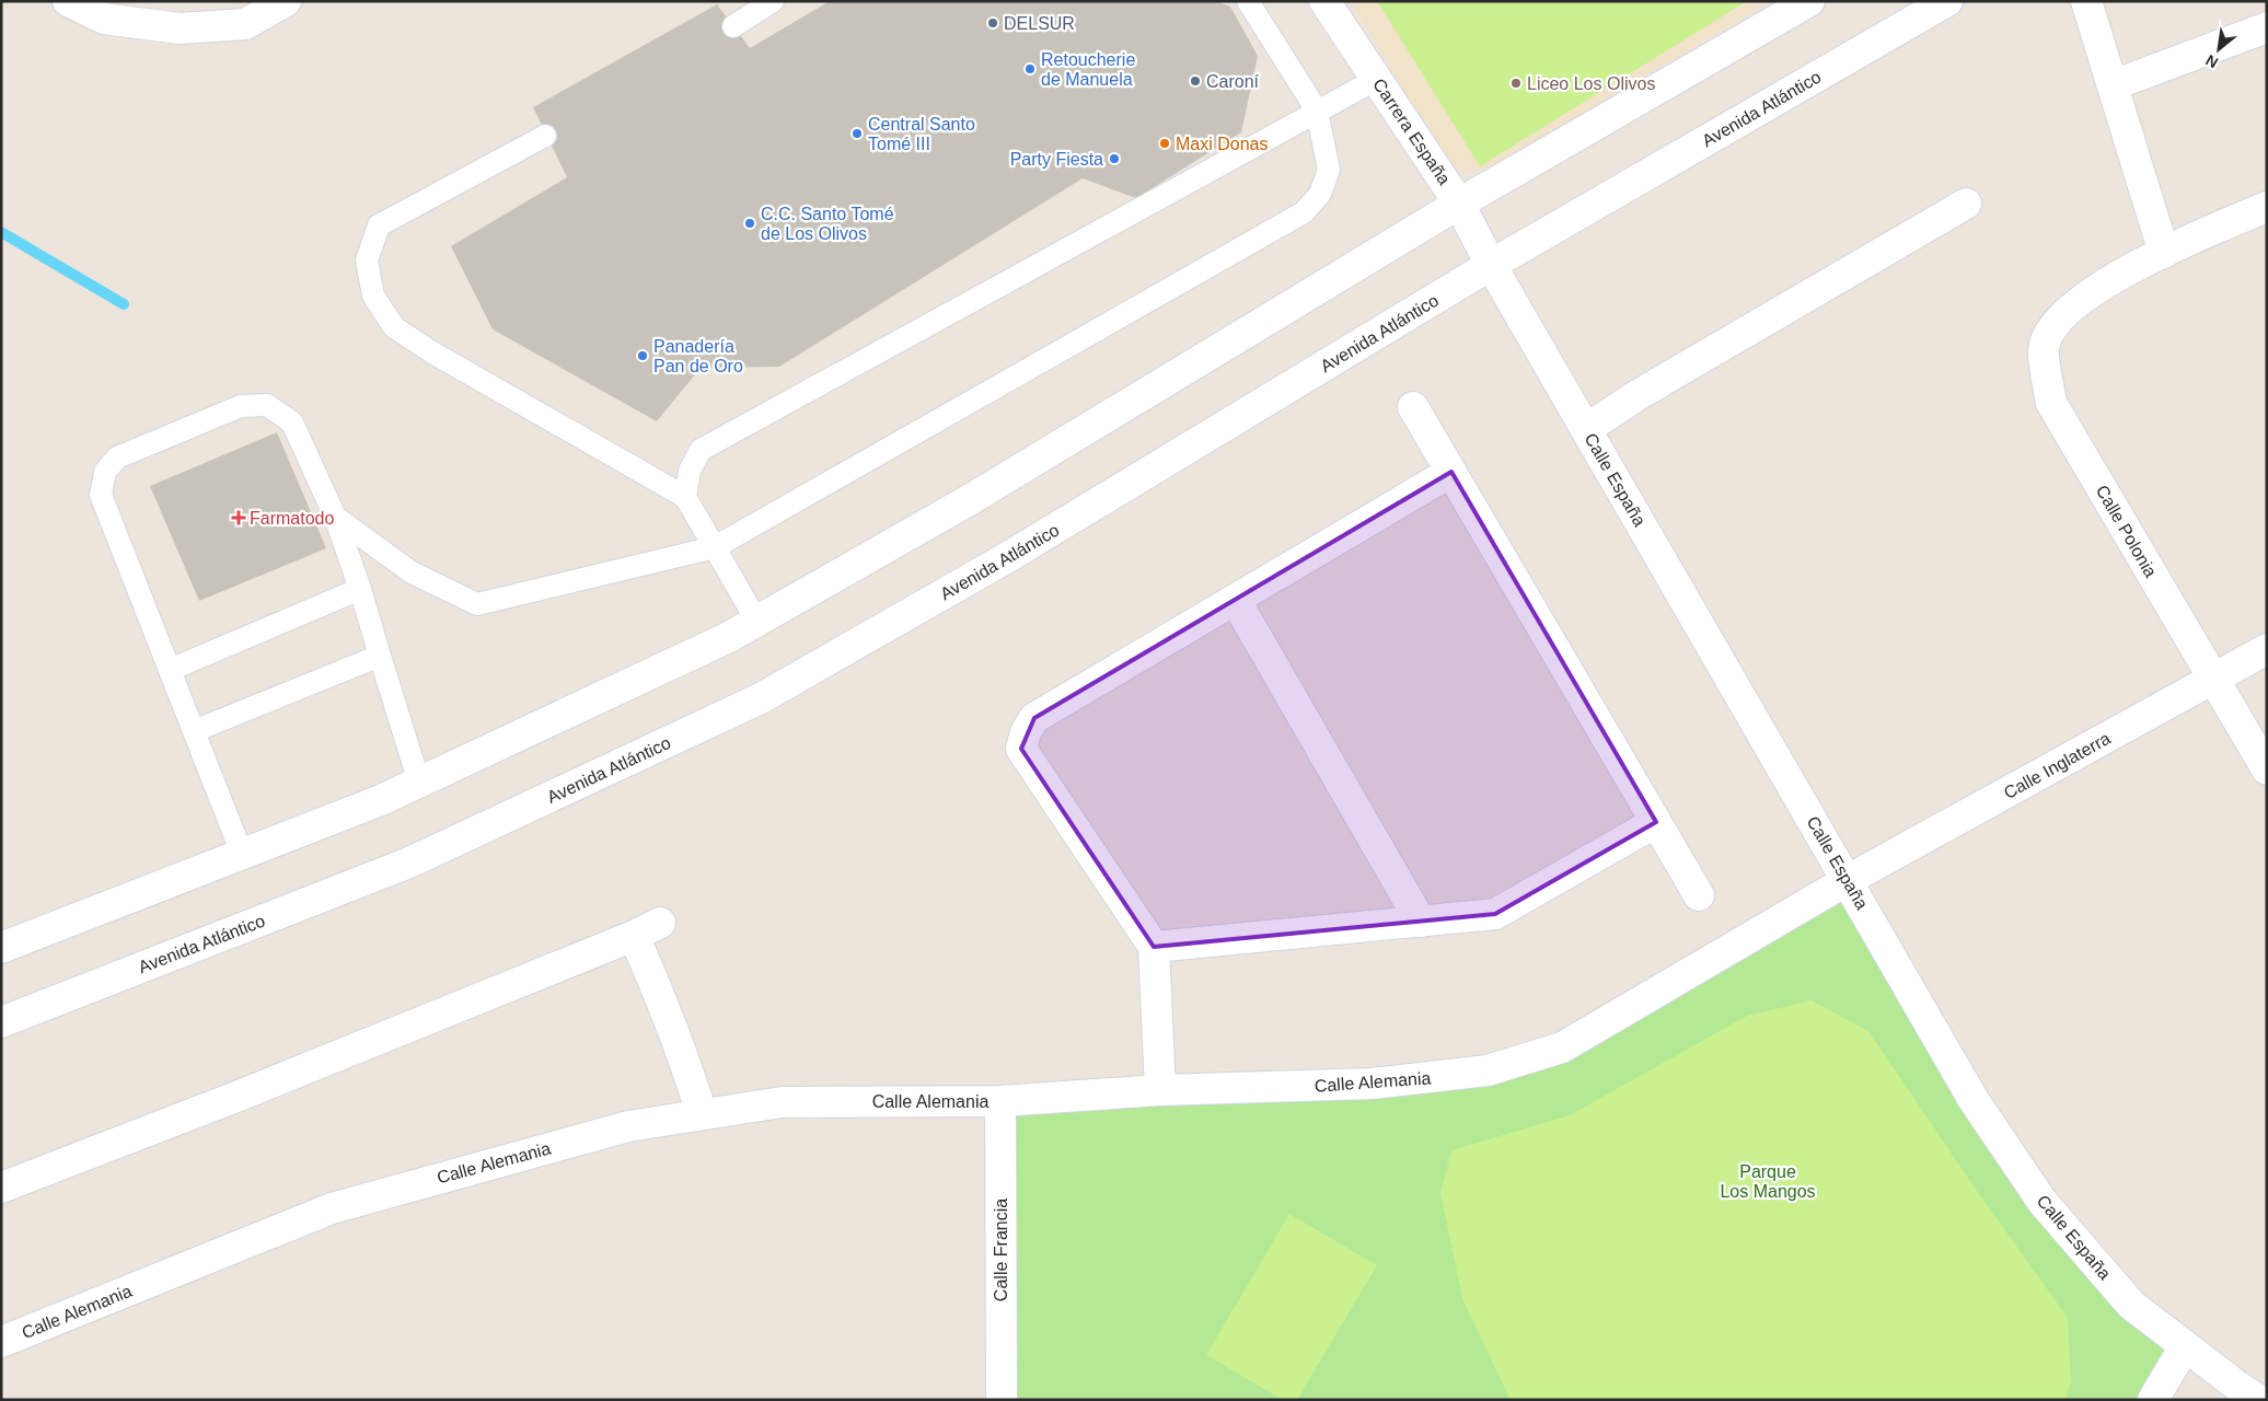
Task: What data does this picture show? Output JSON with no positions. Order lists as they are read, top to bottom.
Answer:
{
  "streets": {
    "street": [
      "Avenida Atlántico",
      "Carrera España",
      "Calle España",
      "Calle Polonia",
      "Calle Inglaterra",
      "Calle Alemania",
      "Calle Francia"
    ]
  },
  "crossings": [
    ["Avenida Atlántico", "Carrera España"],
    ["Avenida Atlántico", "Calle España"],
    ["Carrera España", "Calle España"],
    ["Calle España", "Calle Inglaterra"],
    ["Calle España", "Calle Alemania"],
    ["Calle Polonia", "Calle Inglaterra"],
    ["Calle Inglaterra", "Calle Alemania"],
    ["Calle Alemania", "Calle Francia"]
  ],
  "parks": ["Parque Los Mangos"],
  "places": {
    "other": [
      "DELSUR",
      "Retoucherie de Manuela",
      "Caroní",
      "Liceo Los Olivos",
      "Central Santo Tomé III",
      "Maxi Donas",
      "Party Fiesta",
      "C.C. Santo Tomé de Los Olivos",
      "Panadería Pan de Oro"
    ],
    "health": ["Farmatodo"]
  },
  "north": "bottom left"
}
